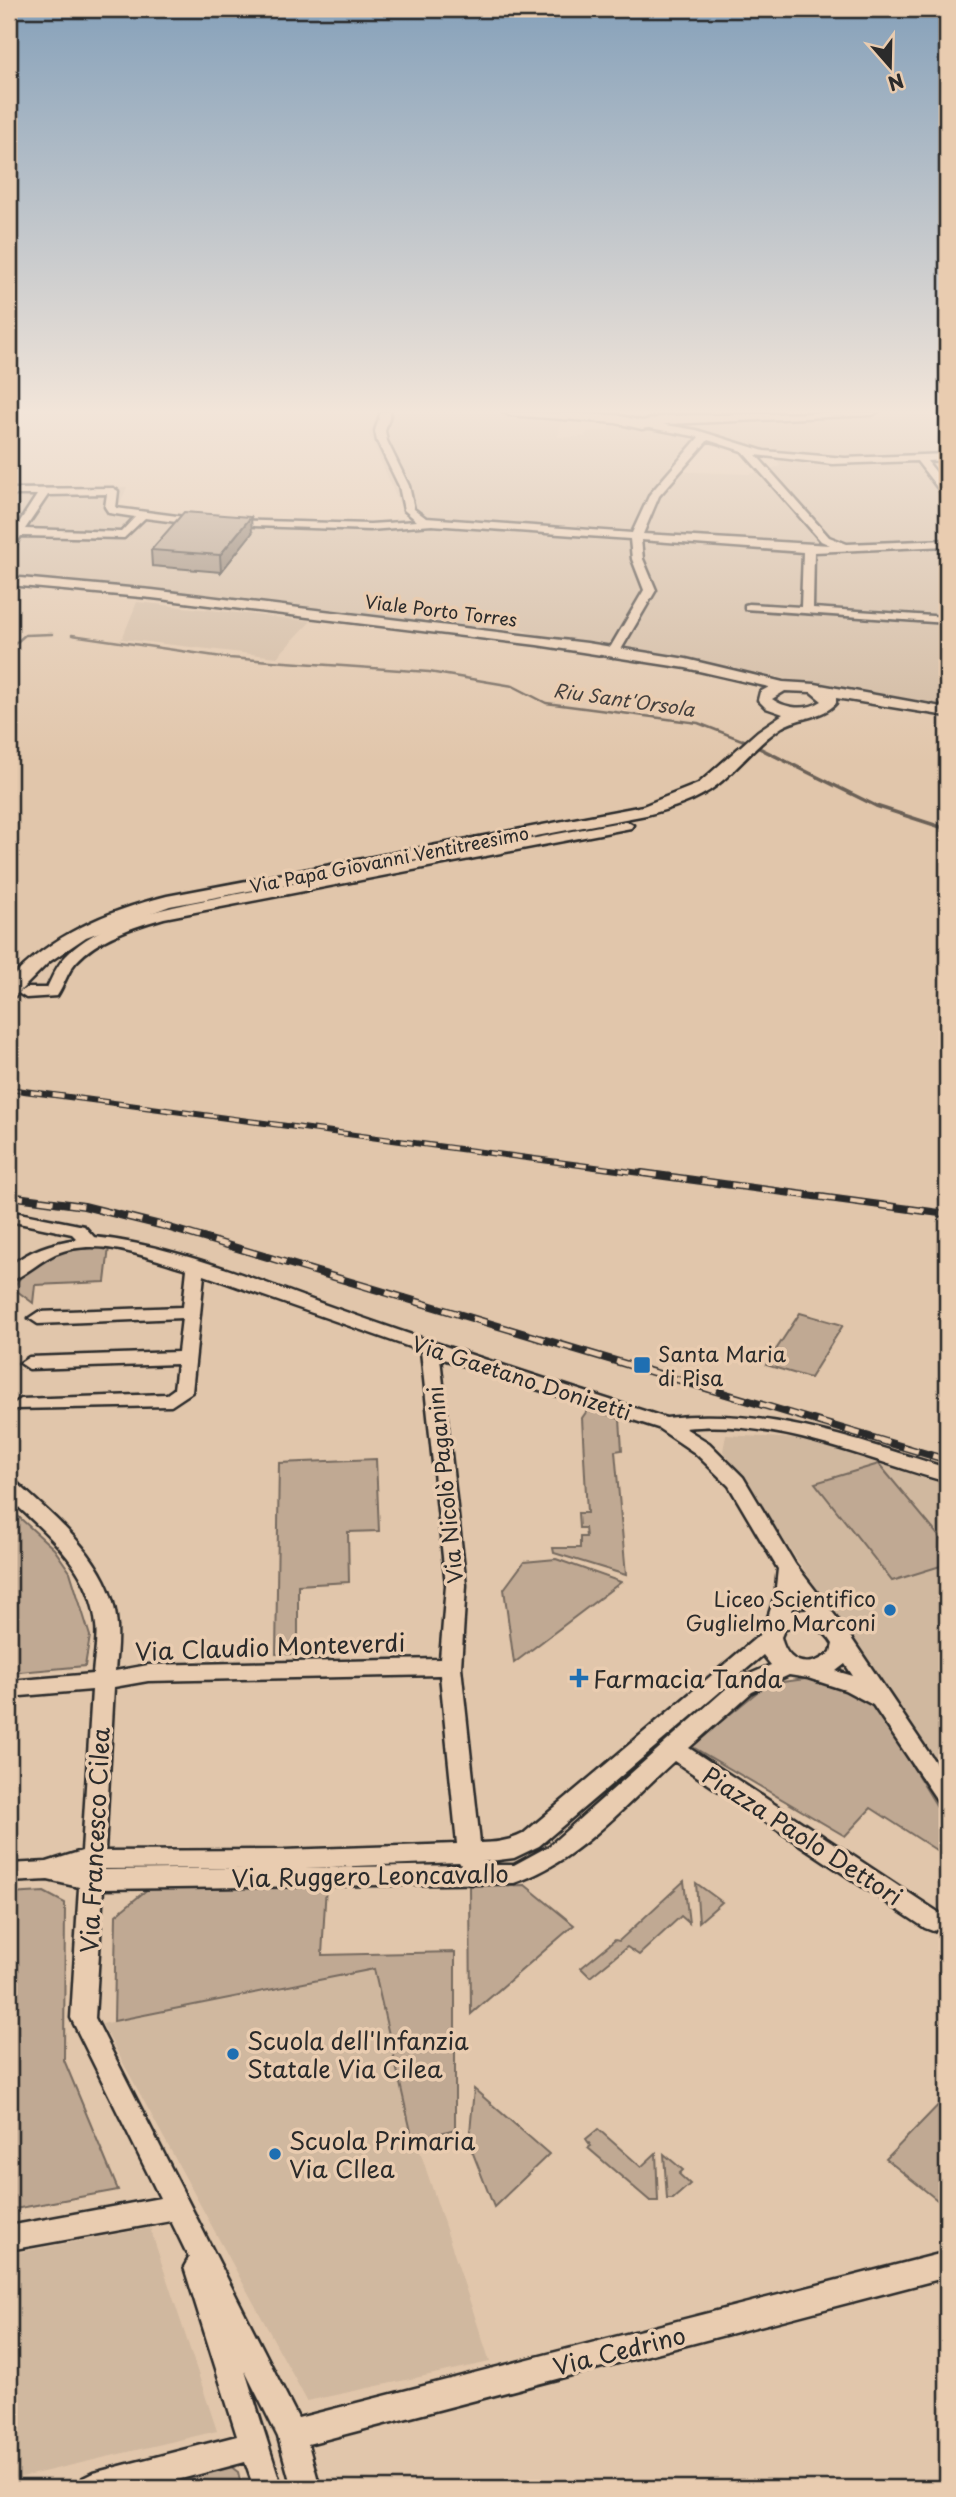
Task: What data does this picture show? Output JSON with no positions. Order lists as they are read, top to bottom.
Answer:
{
  "streets": {
    "main road": ["Viale Porto Torres", "Via Papa Giovanni Ventitreesimo"],
    "street": [
      "Via Gaetano Donizetti",
      "Via Nicolò Paganini",
      "Via Claudio Monteverdi",
      "Piazza Paolo Dettori",
      "Via Francesco Cilea",
      "Via Ruggero Leoncavallo",
      "Via Cedrino"
    ]
  },
  "crossings": [
    ["Viale Porto Torres", "Via Papa Giovanni Ventitreesimo"],
    ["Via Gaetano Donizetti", "Via Nicolò Paganini"],
    ["Via Gaetano Donizetti", "Via Ruggero Leoncavallo"],
    ["Via Nicolò Paganini", "Via Claudio Monteverdi"],
    ["Via Nicolò Paganini", "Via Ruggero Leoncavallo"],
    ["Via Claudio Monteverdi", "Via Francesco Cilea"],
    ["Piazza Paolo Dettori", "Via Ruggero Leoncavallo"],
    ["Via Francesco Cilea", "Via Ruggero Leoncavallo"],
    ["Via Francesco Cilea", "Via Cedrino"]
  ],
  "water": ["Riu Sant'Orsola"],
  "places": {
    "transit": ["Santa Maria di Pisa"],
    "other": ["Liceo Scientifico Guglielmo Marconi", "Scuola dell'Infanzia Statale Via Cilea", "Scuola Primaria Via CIlea"],
    "health": ["Farmacia Tanda"]
  },
  "north": "bottom"
}
